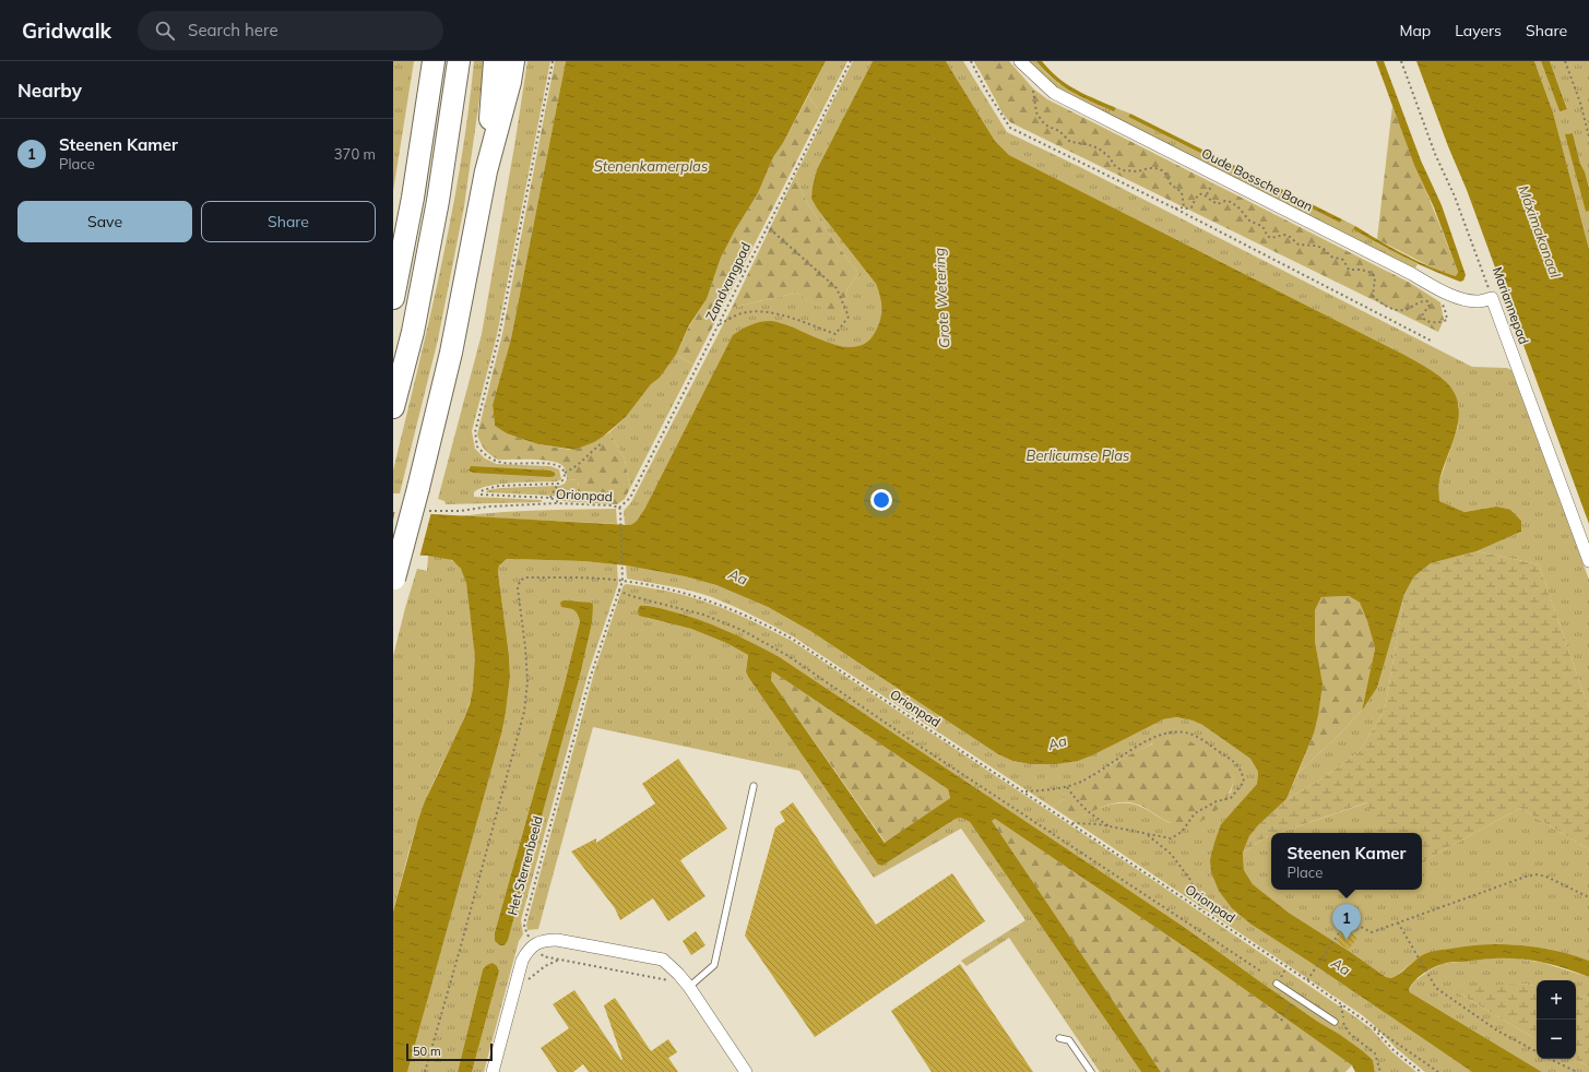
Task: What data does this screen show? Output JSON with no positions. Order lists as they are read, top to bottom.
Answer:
{
  "streets": {
    "street": ["Oude Bossche Baan", "Mariannepad"],
    "path": ["Zandvangpad", "Orionpad", "Het Sterrenbeeld"]
  },
  "crossings": [
    ["Oude Bossche Baan", "Mariannepad"],
    ["Zandvangpad", "Orionpad"],
    ["Orionpad", "Het Sterrenbeeld"]
  ],
  "water": [
    "Stenenkamerplas",
    "Máximakanaal",
    "Grote Wetering",
    "Berlicumse Plas",
    "Aa"
  ],
  "scale_bar": "50 m",
  "page": {
    "header": "Gridwalk",
    "search": "Search here",
    "nav": ["Map", "Layers", "Share"],
    "heading": "Nearby",
    "list": [
      {
        "mark": "1",
        "name": "Steenen Kamer",
        "note": "Place",
        "value": "370 m"
      }
    ],
    "buttons": ["Save", "Share"],
    "popup": ["Steenen Kamer", "Place"],
    "pins": "1",
    "map_buttons": ["+", "−"],
    "scale": "50 m"
  }
}
